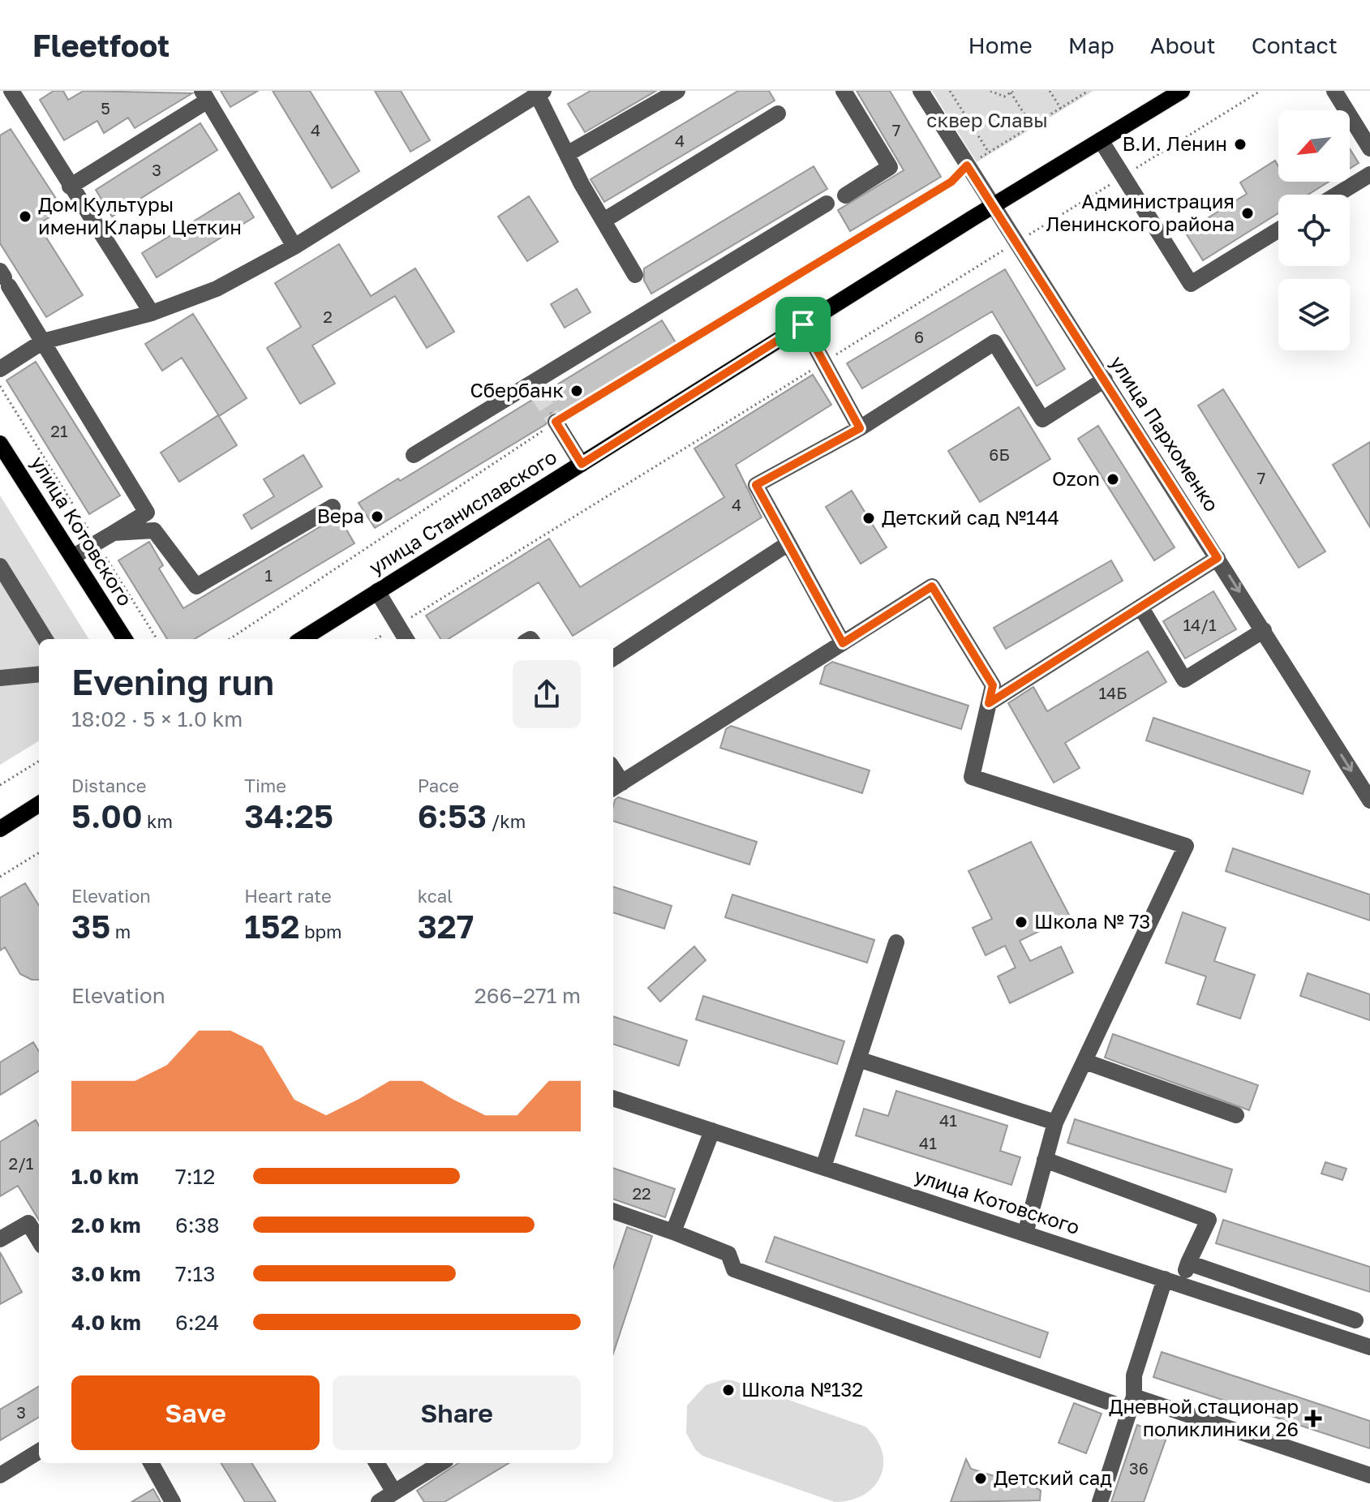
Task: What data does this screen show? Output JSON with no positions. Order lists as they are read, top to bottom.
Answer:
{
  "streets": {
    "main road": ["улица Станиславского", "улица Котовского"],
    "street": ["улица Пархоменко"]
  },
  "crossings": [
    ["улица Пархоменко", "улица Станиславского"]
  ],
  "parks": ["сквер Славы"],
  "places": {
    "other": [
      "В.И. Ленин",
      "Администрация Ленинского района",
      "Дом Культуры имени Клары Цеткин",
      "Сбербанк",
      "Ozon",
      "Вера",
      "Детский сад №144",
      "Школа № 73",
      "Школа №132",
      "Детский сад"
    ],
    "health": ["Дневной стационар поликлиники 26"]
  },
  "house_numbers": [
    "5",
    "4",
    "7",
    "4",
    "3",
    "2",
    "6",
    "21",
    "6Б",
    "7",
    "4",
    "1",
    "14/1",
    "14Б",
    "41",
    "41",
    "2/1",
    "22",
    "3",
    "36"
  ],
  "north": "bottom left",
  "page": {
    "header": "Fleetfoot",
    "nav": [
      "Home",
      "Map",
      "About",
      "Contact"
    ],
    "heading": ["Evening run", "18:02 · 5 × 1.0 km"],
    "stats": [
      ["Distance", "5.00 km"],
      ["Time", "34:25"],
      ["Pace", "6:53 /km"],
      ["Elevation", "35 m"],
      ["Heart rate", "152 bpm"],
      ["kcal", "327"]
    ],
    "chart": ["Elevation", "266–271 m"],
    "list": [
      {
        "name": "1.0 km",
        "note": "7:12"
      },
      {
        "name": "2.0 km",
        "note": "6:38"
      },
      {
        "name": "3.0 km",
        "note": "7:13"
      },
      {
        "name": "4.0 km",
        "note": "6:24"
      }
    ],
    "buttons": ["Save", "Share"]
  }
}
